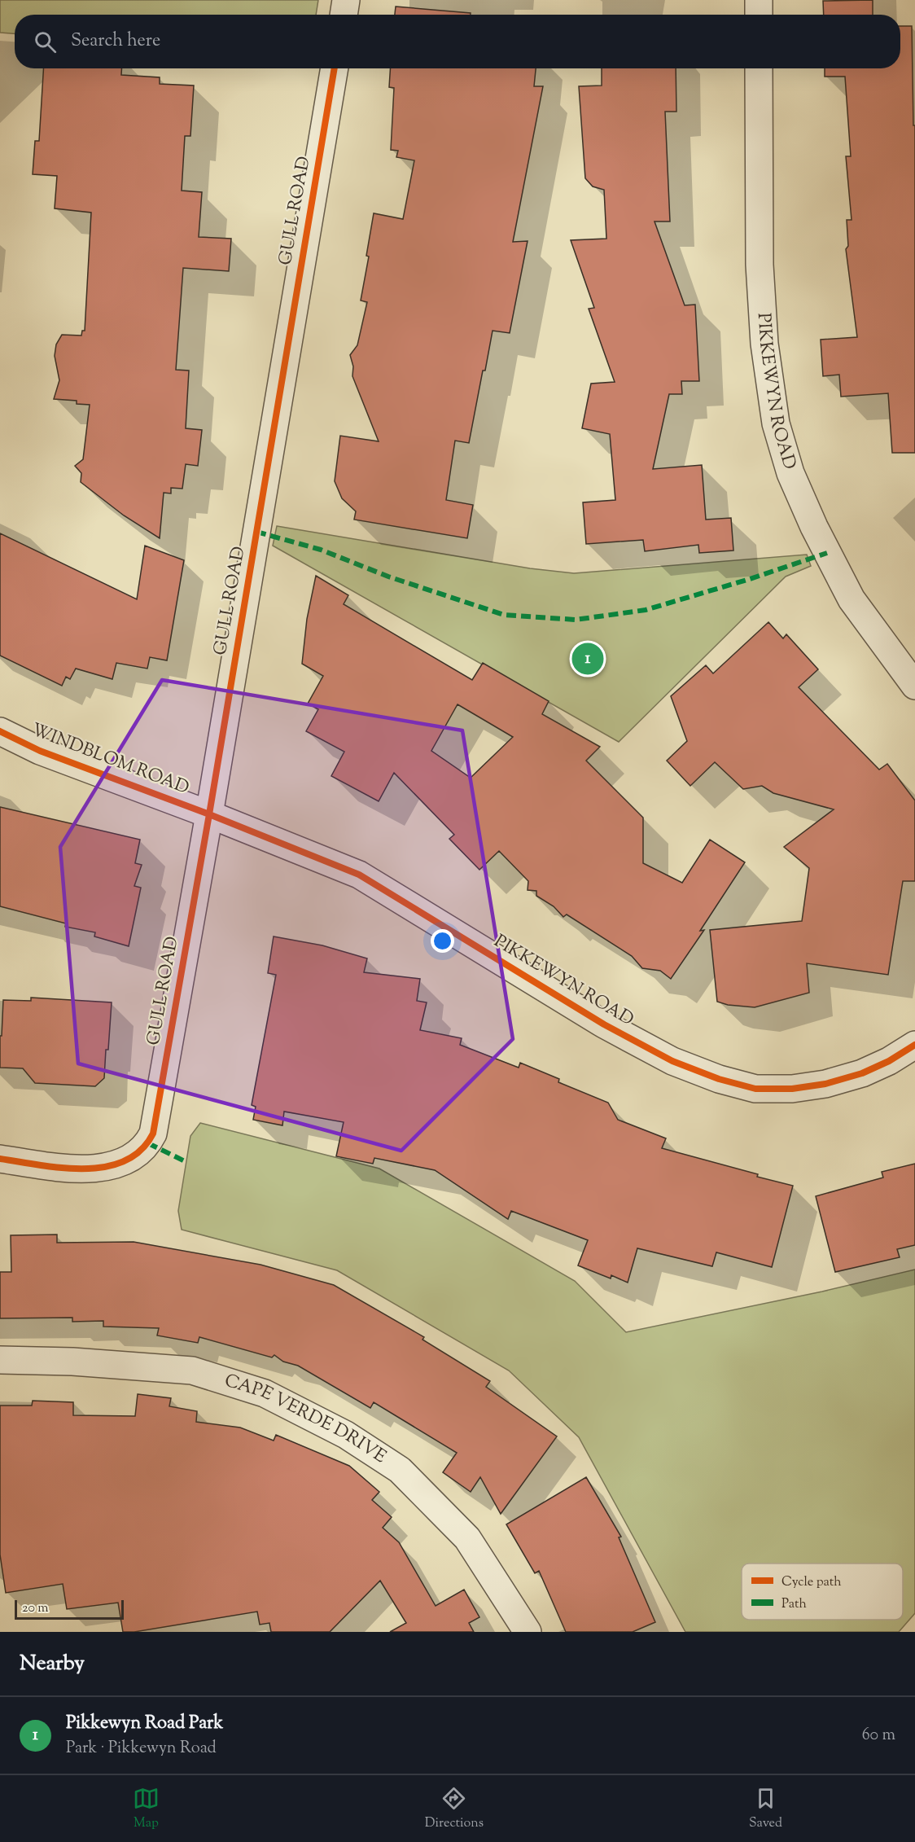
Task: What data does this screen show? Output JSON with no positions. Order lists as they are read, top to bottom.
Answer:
{
  "streets": {
    "street": [
      "GULL ROAD",
      "PIKKEWYN ROAD",
      "WINDBLOM ROAD",
      "CAPE VERDE DRIVE"
    ]
  },
  "crossings": [
    ["GULL ROAD", "PIKKEWYN ROAD"],
    ["GULL ROAD", "WINDBLOM ROAD"],
    ["PIKKEWYN ROAD", "WINDBLOM ROAD"]
  ],
  "legend": ["Cycle path", "Path"],
  "scale_bar": "20 m",
  "page": {
    "search": "Search here",
    "pins": "1",
    "scale": "20 m",
    "heading": "Nearby",
    "list": [
      {
        "mark": "1",
        "name": "Pikkewyn Road Park",
        "note": "Park · Pikkewyn Road",
        "value": "60 m"
      }
    ],
    "nav": ["Map", "Directions", "Saved"]
  }
}
